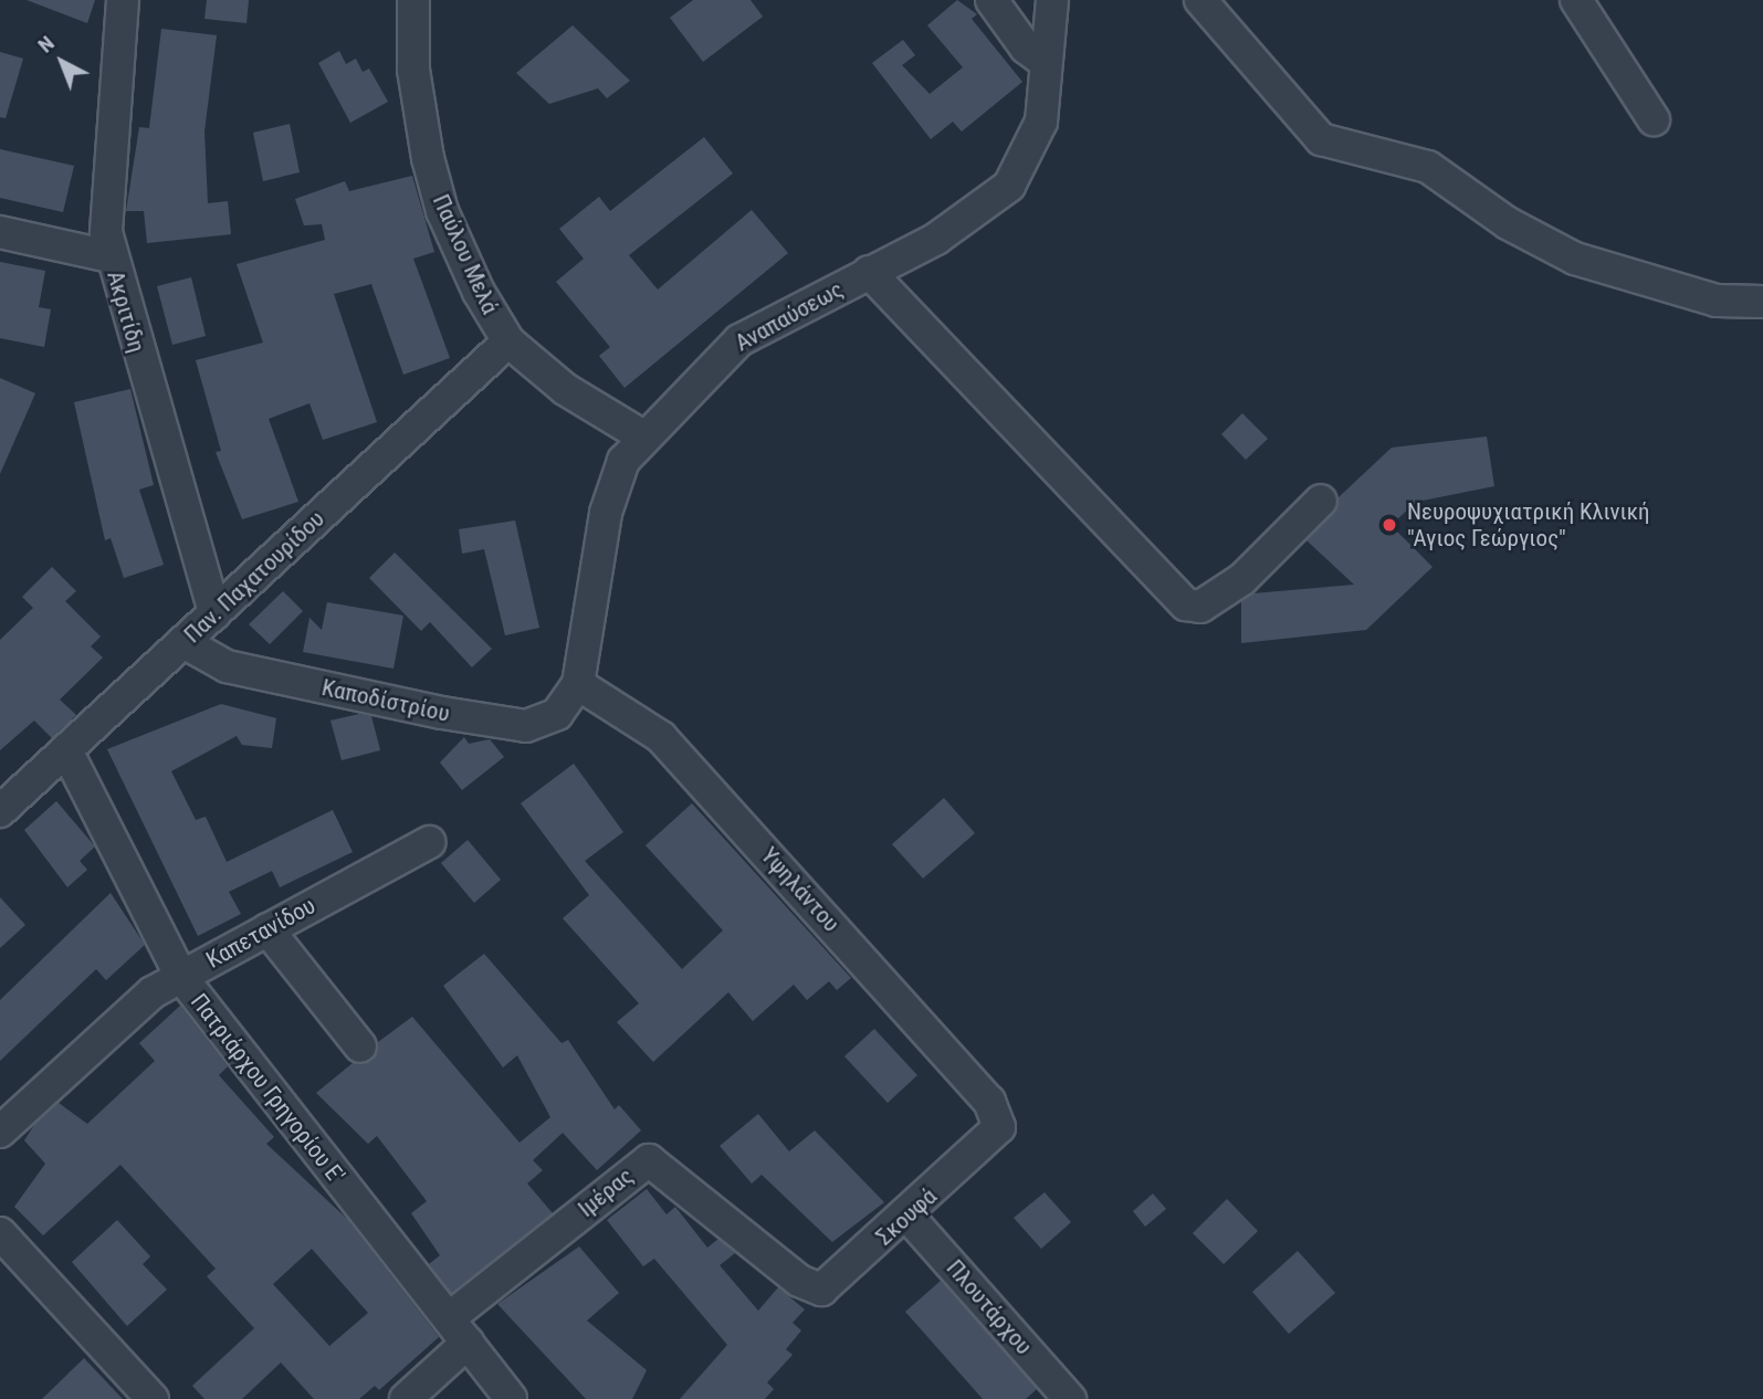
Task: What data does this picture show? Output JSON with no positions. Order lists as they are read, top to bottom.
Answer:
{
  "streets": {
    "street": [
      "Παύλου Μελά",
      "Ακριτίδη",
      "Αναπαύσεως",
      "Παν. Παχατουρίδου",
      "Καποδίστρίου",
      "Υψηλάντου",
      "Καπετανίδου",
      "Πατριάρχου Γρηγορίου Ε'",
      "Ιμέρας",
      "Σκουφά",
      "Πλουτάρχου"
    ]
  },
  "crossings": [
    ["Παύλου Μελά", "Αναπαύσεως"],
    ["Παύλου Μελά", "Παν. Παχατουρίδου"],
    ["Ακριτίδη", "Παν. Παχατουρίδου"],
    ["Αναπαύσεως", "Καποδίστρίου"],
    ["Αναπαύσεως", "Υψηλάντου"],
    ["Παν. Παχατουρίδου", "Καποδίστρίου"],
    ["Παν. Παχατουρίδου", "Πατριάρχου Γρηγορίου Ε'"],
    ["Καποδίστρίου", "Υψηλάντου"],
    ["Υψηλάντου", "Σκουφά"],
    ["Καπετανίδου", "Πατριάρχου Γρηγορίου Ε'"],
    ["Πατριάρχου Γρηγορίου Ε'", "Ιμέρας"],
    ["Ιμέρας", "Σκουφά"],
    ["Σκουφά", "Πλουτάρχου"]
  ],
  "places": ["Νευροψυχιατρική Κλινική \"Αγιος Γεώργιος\""],
  "north": "top left"
}
